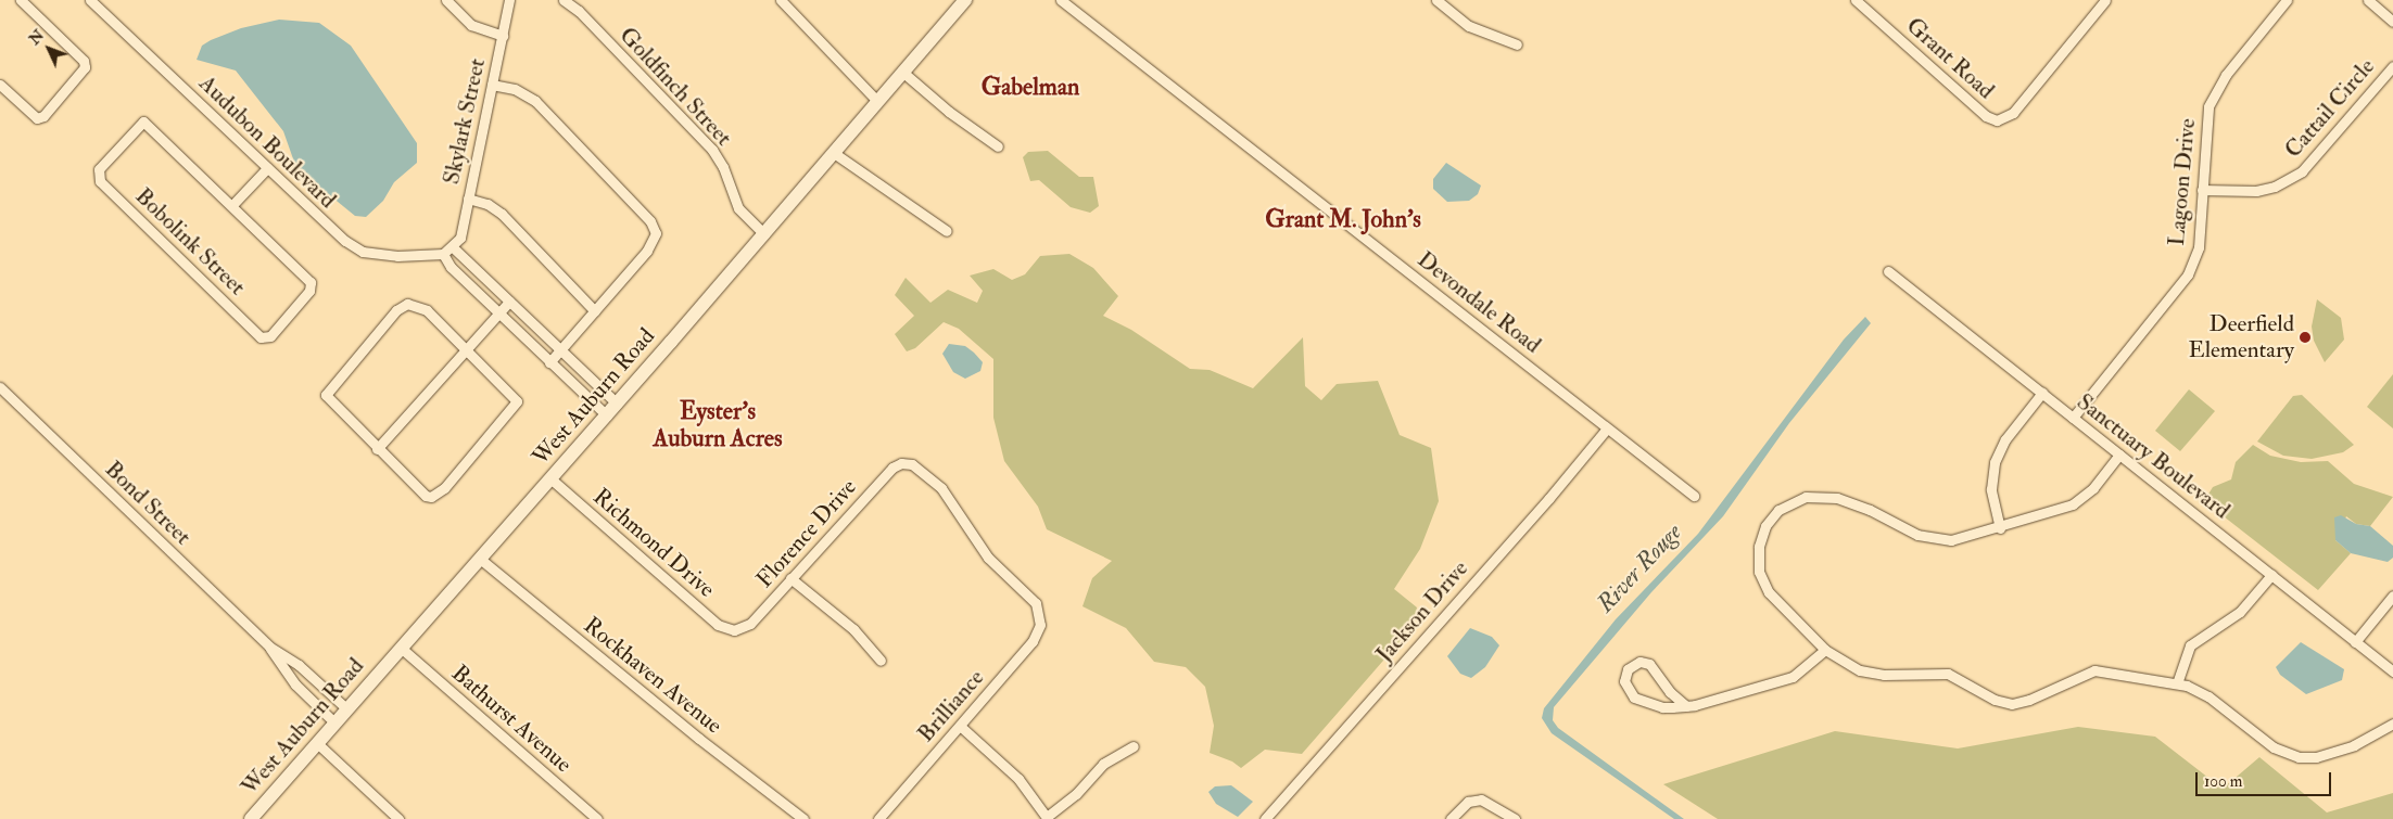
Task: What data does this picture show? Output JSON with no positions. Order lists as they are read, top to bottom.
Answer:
{
  "streets": {
    "main road": ["West Auburn Road"],
    "street": [
      "Grant Road",
      "Goldfinch Street",
      "Cattail Circle",
      "Skylark Street",
      "Audubon Boulevard",
      "Lagoon Drive",
      "Bobolink Street",
      "Devondale Road",
      "Sanctuary Boulevard",
      "Bond Street",
      "Florence Drive",
      "Richmond Drive",
      "Jackson Drive",
      "Rockhaven Avenue",
      "Brilliance",
      "Bathurst Avenue"
    ]
  },
  "crossings": [
    ["Goldfinch Street", "West Auburn Road"],
    ["Cattail Circle", "Lagoon Drive"],
    ["Lagoon Drive", "Sanctuary Boulevard"],
    ["Devondale Road", "Jackson Drive"],
    ["West Auburn Road", "Bond Street"],
    ["West Auburn Road", "Richmond Drive"],
    ["West Auburn Road", "Rockhaven Avenue"],
    ["West Auburn Road", "Bathurst Avenue"],
    ["Florence Drive", "Richmond Drive"],
    ["Florence Drive", "Brilliance"]
  ],
  "districts": ["Gabelman", "Grant M. John's", "Eyster's Auburn Acres"],
  "water": ["River Rouge"],
  "places": ["Deerfield Elementary"],
  "scale_bar": "100 m",
  "north": "top left"
}
